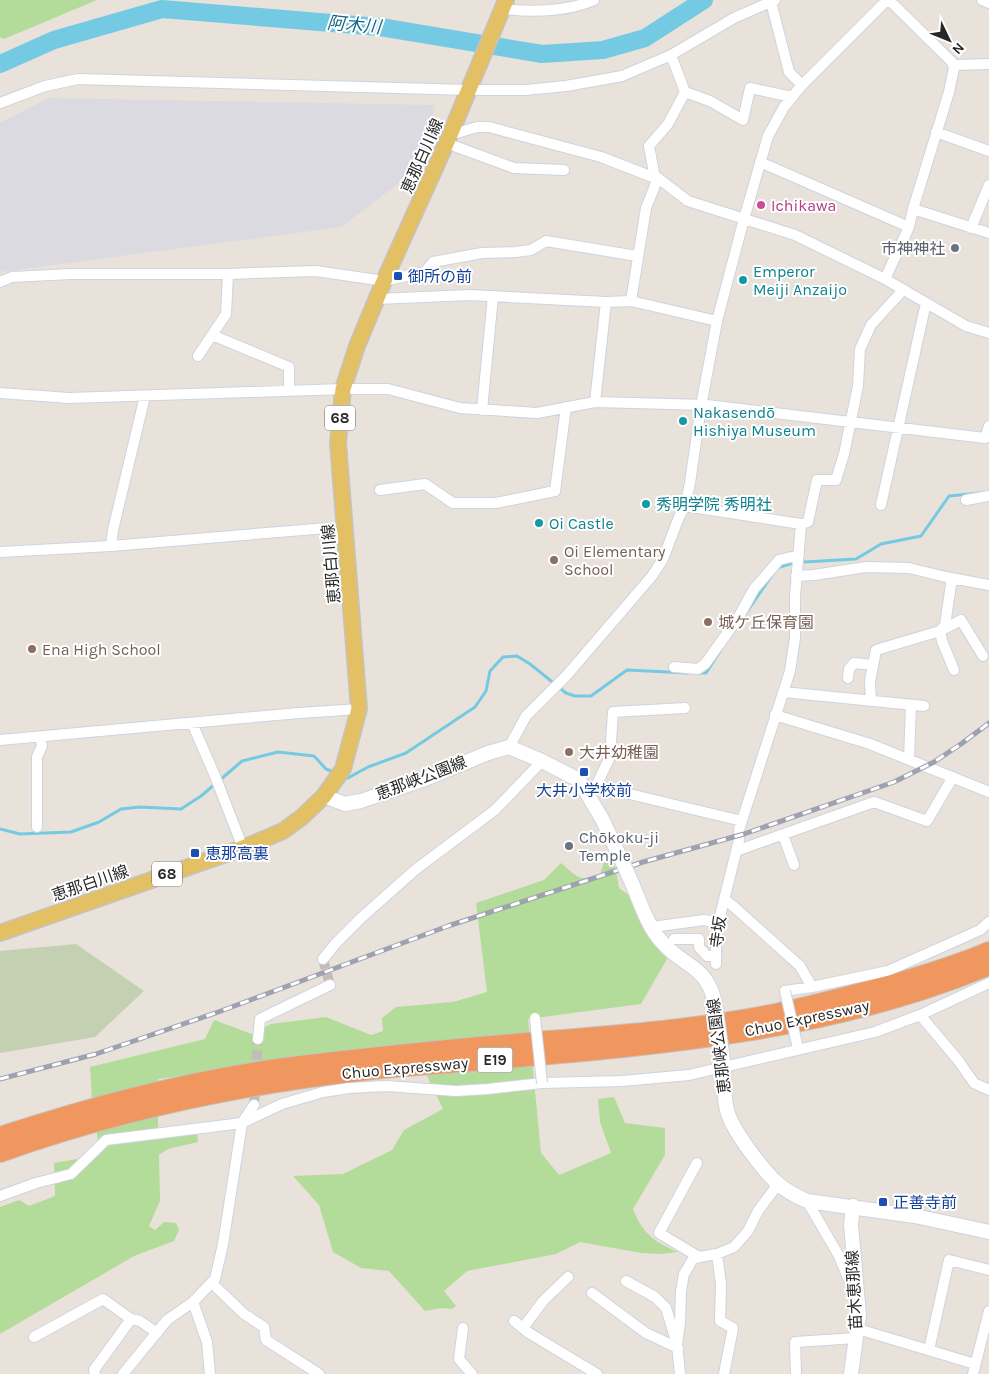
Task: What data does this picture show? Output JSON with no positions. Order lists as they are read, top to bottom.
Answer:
{
  "streets": {
    "highway": ["Chuo Expressway", "E19"],
    "main road": [
      "恵那白川線",
      "68",
      "恵那峡公園線",
      "苗木恵那線"
    ],
    "street": ["寺坂"]
  },
  "crossings": [
    ["恵那白川線", "恵那峡公園線"],
    ["恵那峡公園線", "苗木恵那線"]
  ],
  "water": ["阿木川"],
  "places": {
    "other": [
      "Ichikawa",
      "市神神社",
      "Emperor Meiji Anzaijo",
      "Nakasendō Hishiya Museum",
      "秀明学院 秀明社",
      "Oi Castle",
      "Oi Elementary School",
      "城ケ丘保育園",
      "Ena High School",
      "大井幼稚園",
      "Chōkoku-ji Temple"
    ],
    "transit": [
      "御所の前",
      "大井小学校前",
      "恵那高裏",
      "正善寺前"
    ]
  },
  "north": "bottom right"
}
